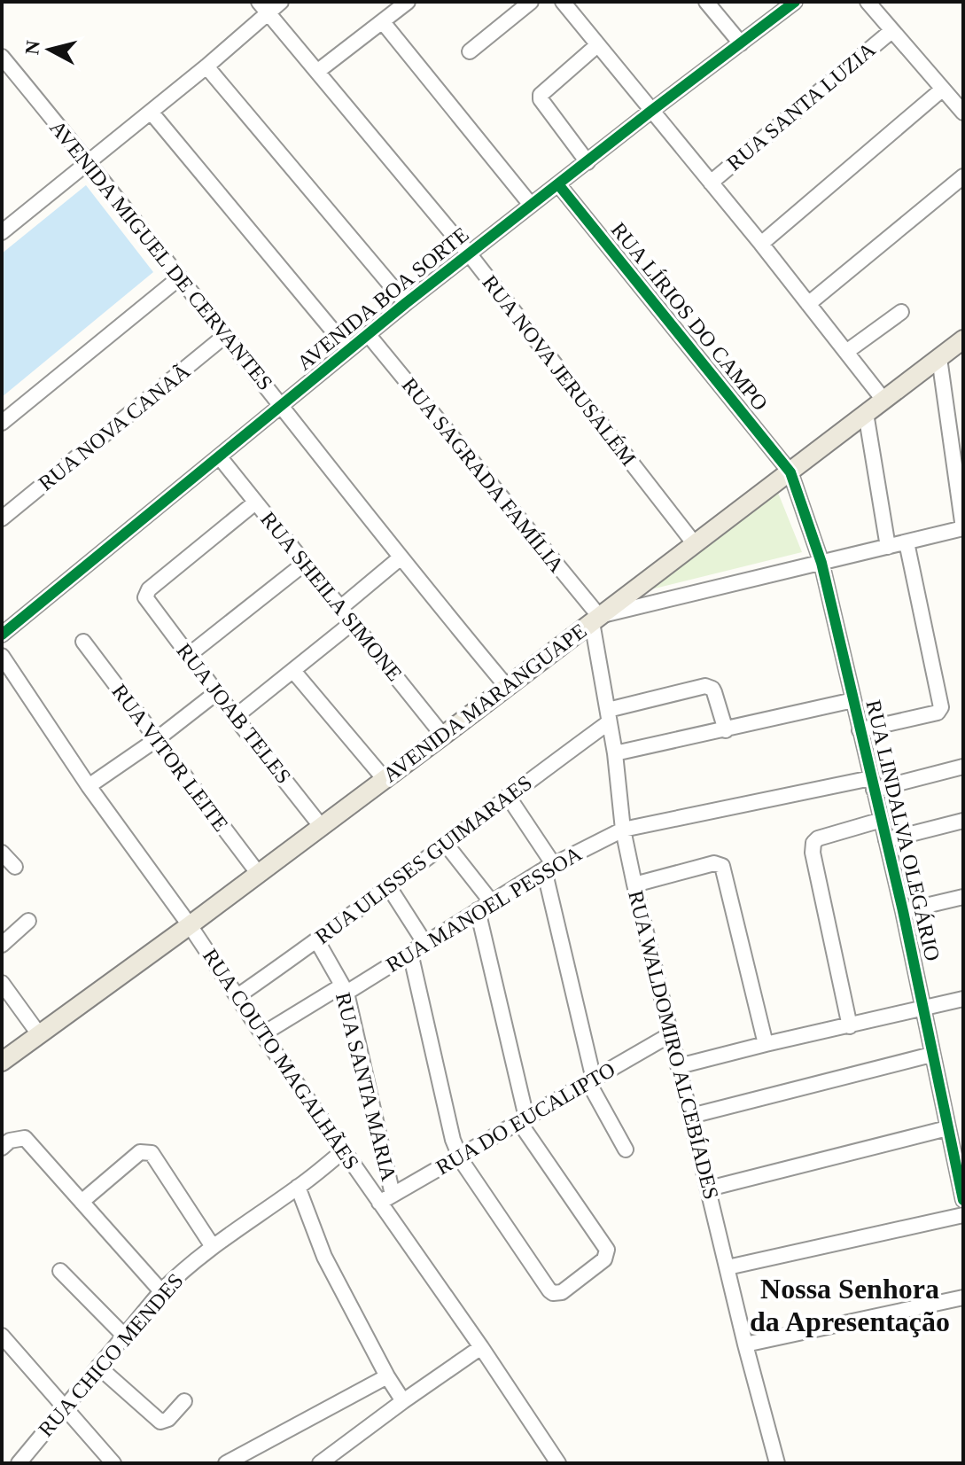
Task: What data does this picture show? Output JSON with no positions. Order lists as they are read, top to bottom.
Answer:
{
  "streets": {
    "main road": ["AVENIDA MARANGUAPE"],
    "street": [
      "RUA SANTA LUZIA",
      "AVENIDA MIGUEL DE CERVANTES",
      "AVENIDA BOA SORTE",
      "RUA LÍRIOS DO CAMPO",
      "RUA NOVA JERUSALÉM",
      "RUA NOVA CANAÃ",
      "RUA SAGRADA FAMÍLIA",
      "RUA SHEILA SIMONE",
      "RUA JOAB TELES",
      "RUA VITOR LEITE",
      "RUA LINDALVA OLEGÁRIO",
      "RUA ULISSES GUIMARAES",
      "RUA MANOEL PESSOA",
      "RUA WALDOMIRO ALCEBÍADES",
      "RUA COUTO MAGALHÃES",
      "RUA SANTA MARIA",
      "RUA DO EUCALIPTO",
      "RUA CHICO MENDES"
    ]
  },
  "crossings": [
    ["AVENIDA MIGUEL DE CERVANTES", "AVENIDA BOA SORTE"],
    ["AVENIDA MIGUEL DE CERVANTES", "RUA NOVA CANAÃ"],
    ["AVENIDA MIGUEL DE CERVANTES", "AVENIDA MARANGUAPE"],
    ["AVENIDA BOA SORTE", "RUA LÍRIOS DO CAMPO"],
    ["AVENIDA BOA SORTE", "RUA NOVA JERUSALÉM"],
    ["AVENIDA BOA SORTE", "RUA SAGRADA FAMÍLIA"],
    ["AVENIDA BOA SORTE", "RUA SHEILA SIMONE"],
    ["RUA LÍRIOS DO CAMPO", "AVENIDA MARANGUAPE"],
    ["RUA LÍRIOS DO CAMPO", "RUA LINDALVA OLEGÁRIO"],
    ["RUA NOVA JERUSALÉM", "AVENIDA MARANGUAPE"],
    ["RUA SAGRADA FAMÍLIA", "AVENIDA MARANGUAPE"],
    ["RUA SAGRADA FAMÍLIA", "RUA WALDOMIRO ALCEBÍADES"],
    ["RUA SHEILA SIMONE", "AVENIDA MARANGUAPE"],
    ["RUA SHEILA SIMONE", "RUA JOAB TELES"],
    ["AVENIDA MARANGUAPE", "RUA JOAB TELES"],
    ["AVENIDA MARANGUAPE", "RUA VITOR LEITE"],
    ["AVENIDA MARANGUAPE", "RUA LINDALVA OLEGÁRIO"],
    ["AVENIDA MARANGUAPE", "RUA WALDOMIRO ALCEBÍADES"],
    ["AVENIDA MARANGUAPE", "RUA COUTO MAGALHÃES"],
    ["RUA LINDALVA OLEGÁRIO", "RUA MANOEL PESSOA"],
    ["RUA ULISSES GUIMARAES", "RUA WALDOMIRO ALCEBÍADES"],
    ["RUA ULISSES GUIMARAES", "RUA COUTO MAGALHÃES"],
    ["RUA ULISSES GUIMARAES", "RUA SANTA MARIA"],
    ["RUA MANOEL PESSOA", "RUA WALDOMIRO ALCEBÍADES"],
    ["RUA MANOEL PESSOA", "RUA COUTO MAGALHÃES"],
    ["RUA MANOEL PESSOA", "RUA SANTA MARIA"],
    ["RUA WALDOMIRO ALCEBÍADES", "RUA DO EUCALIPTO"],
    ["RUA COUTO MAGALHÃES", "RUA SANTA MARIA"],
    ["RUA COUTO MAGALHÃES", "RUA DO EUCALIPTO"],
    ["RUA COUTO MAGALHÃES", "RUA CHICO MENDES"],
    ["RUA SANTA MARIA", "RUA DO EUCALIPTO"]
  ],
  "districts": ["Nossa Senhora da Apresentação"],
  "north": "left"
}
